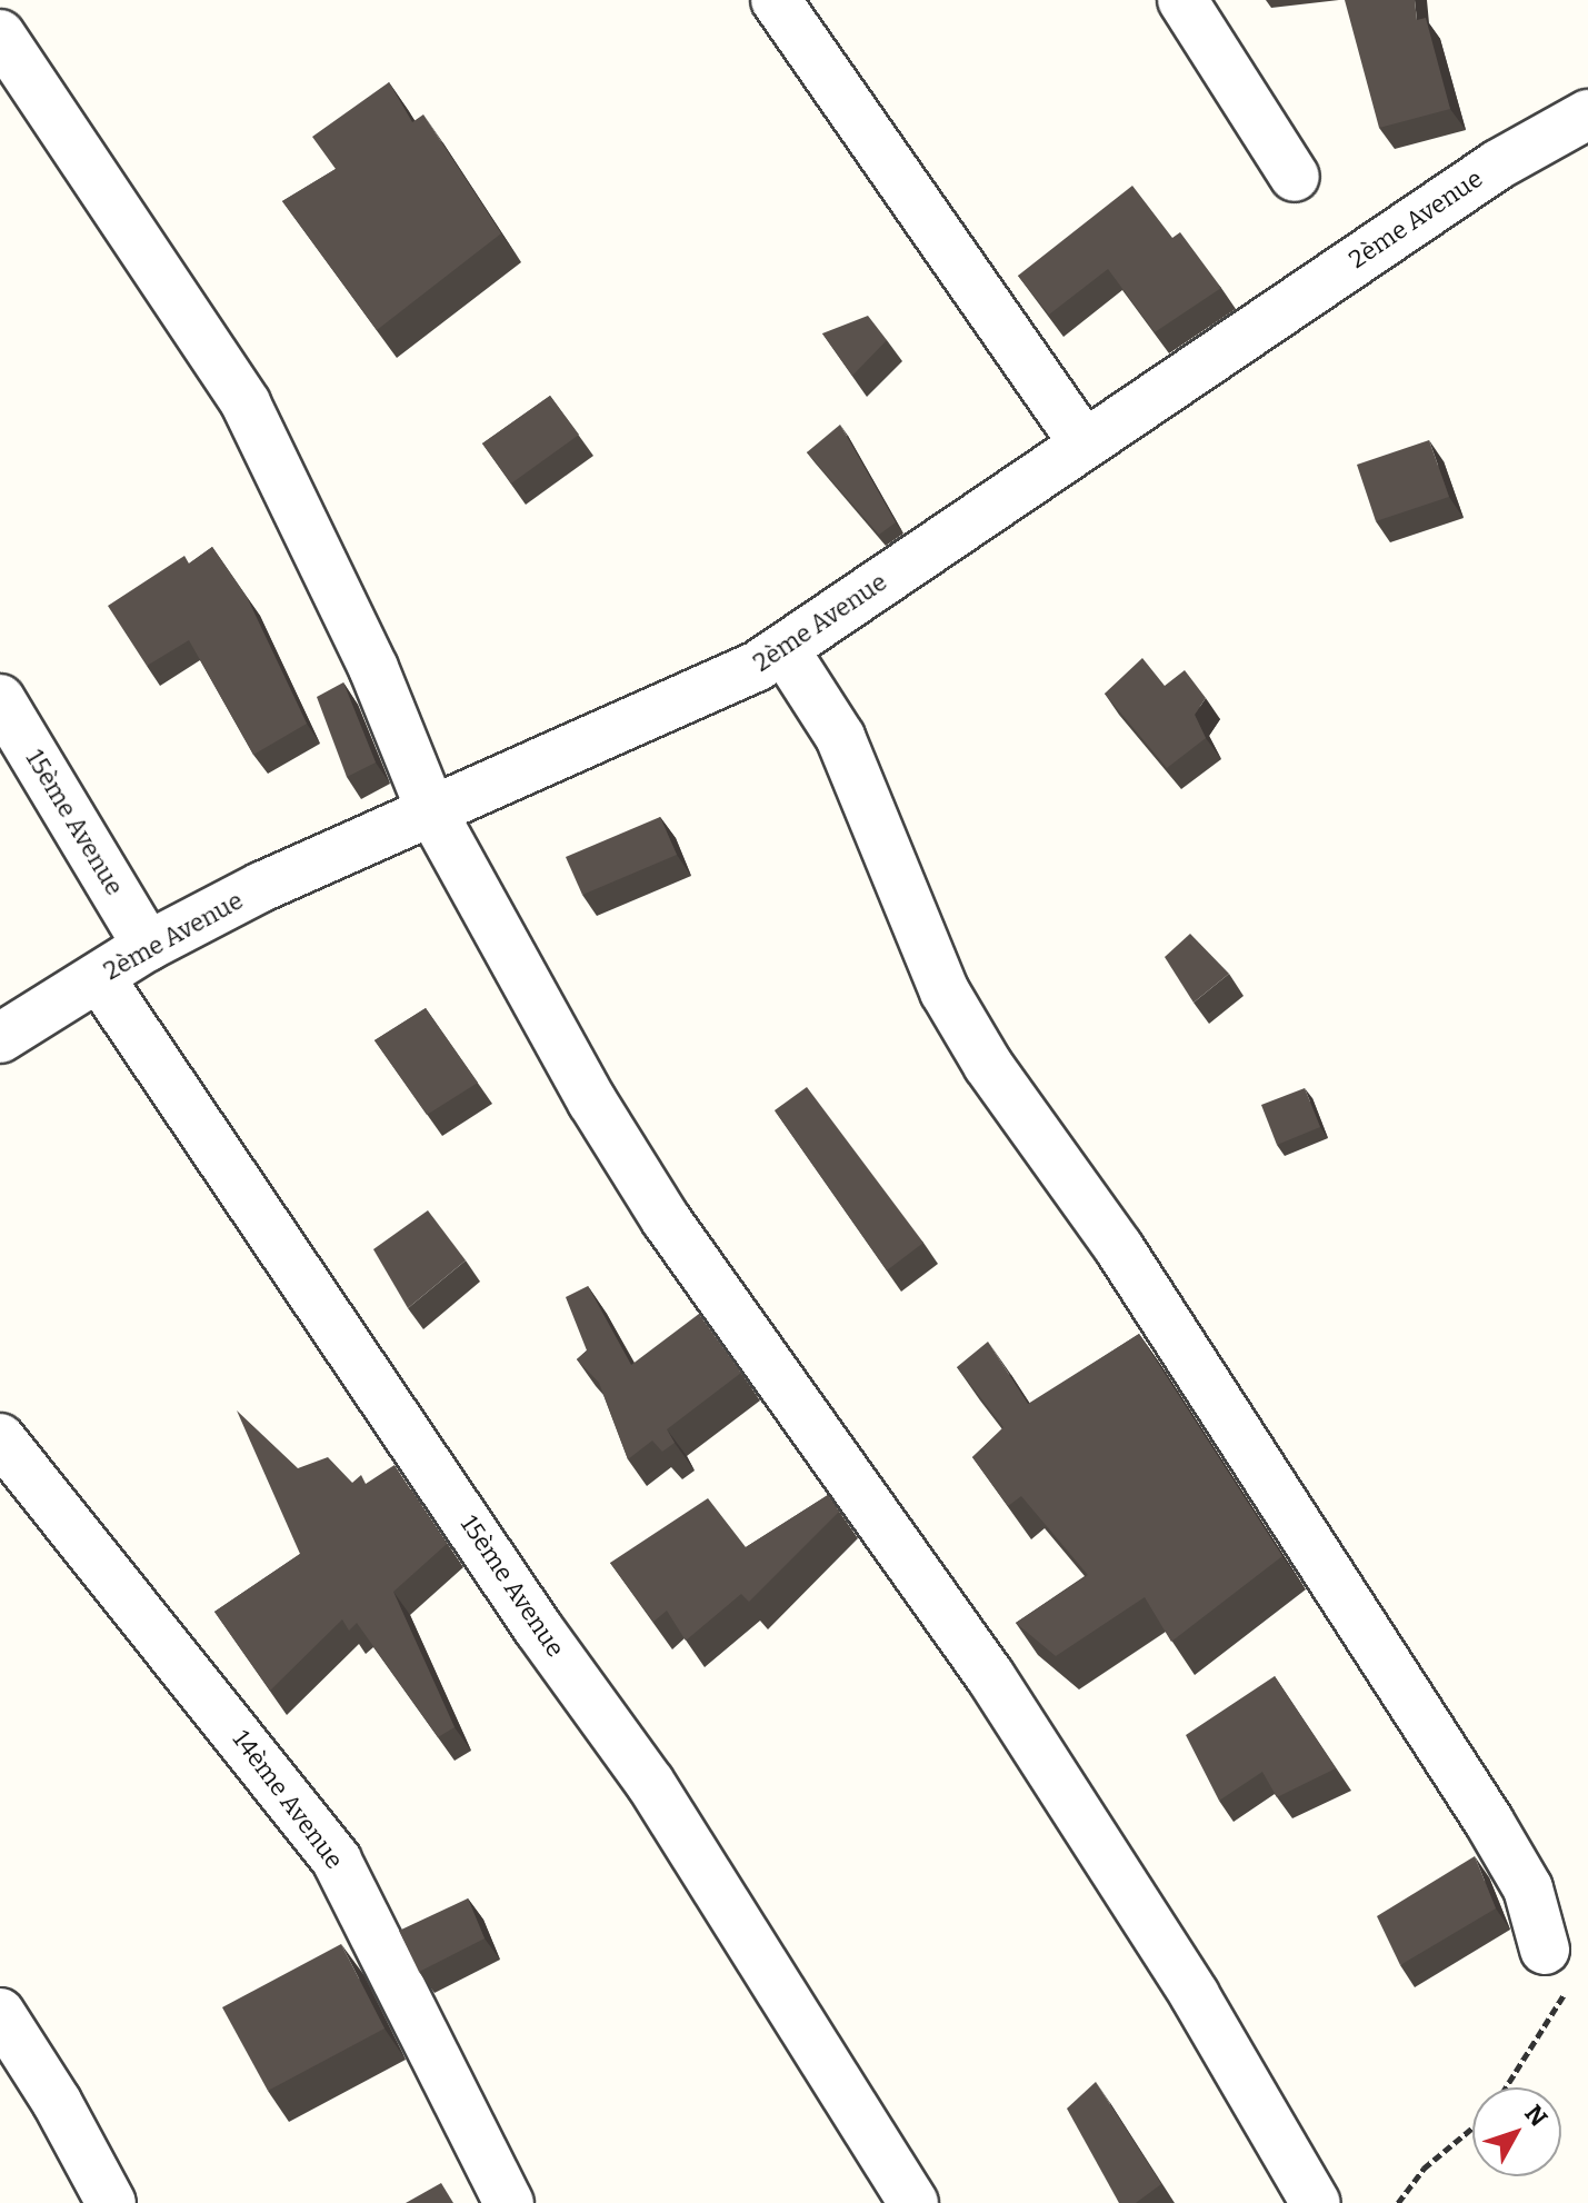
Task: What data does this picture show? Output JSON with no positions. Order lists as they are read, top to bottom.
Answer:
{
  "streets": {
    "street": ["2ème Avenue", "15ème Avenue", "14ème Avenue"]
  },
  "crossings": [
    ["2ème Avenue", "15ème Avenue"]
  ],
  "north": "top right"
}
